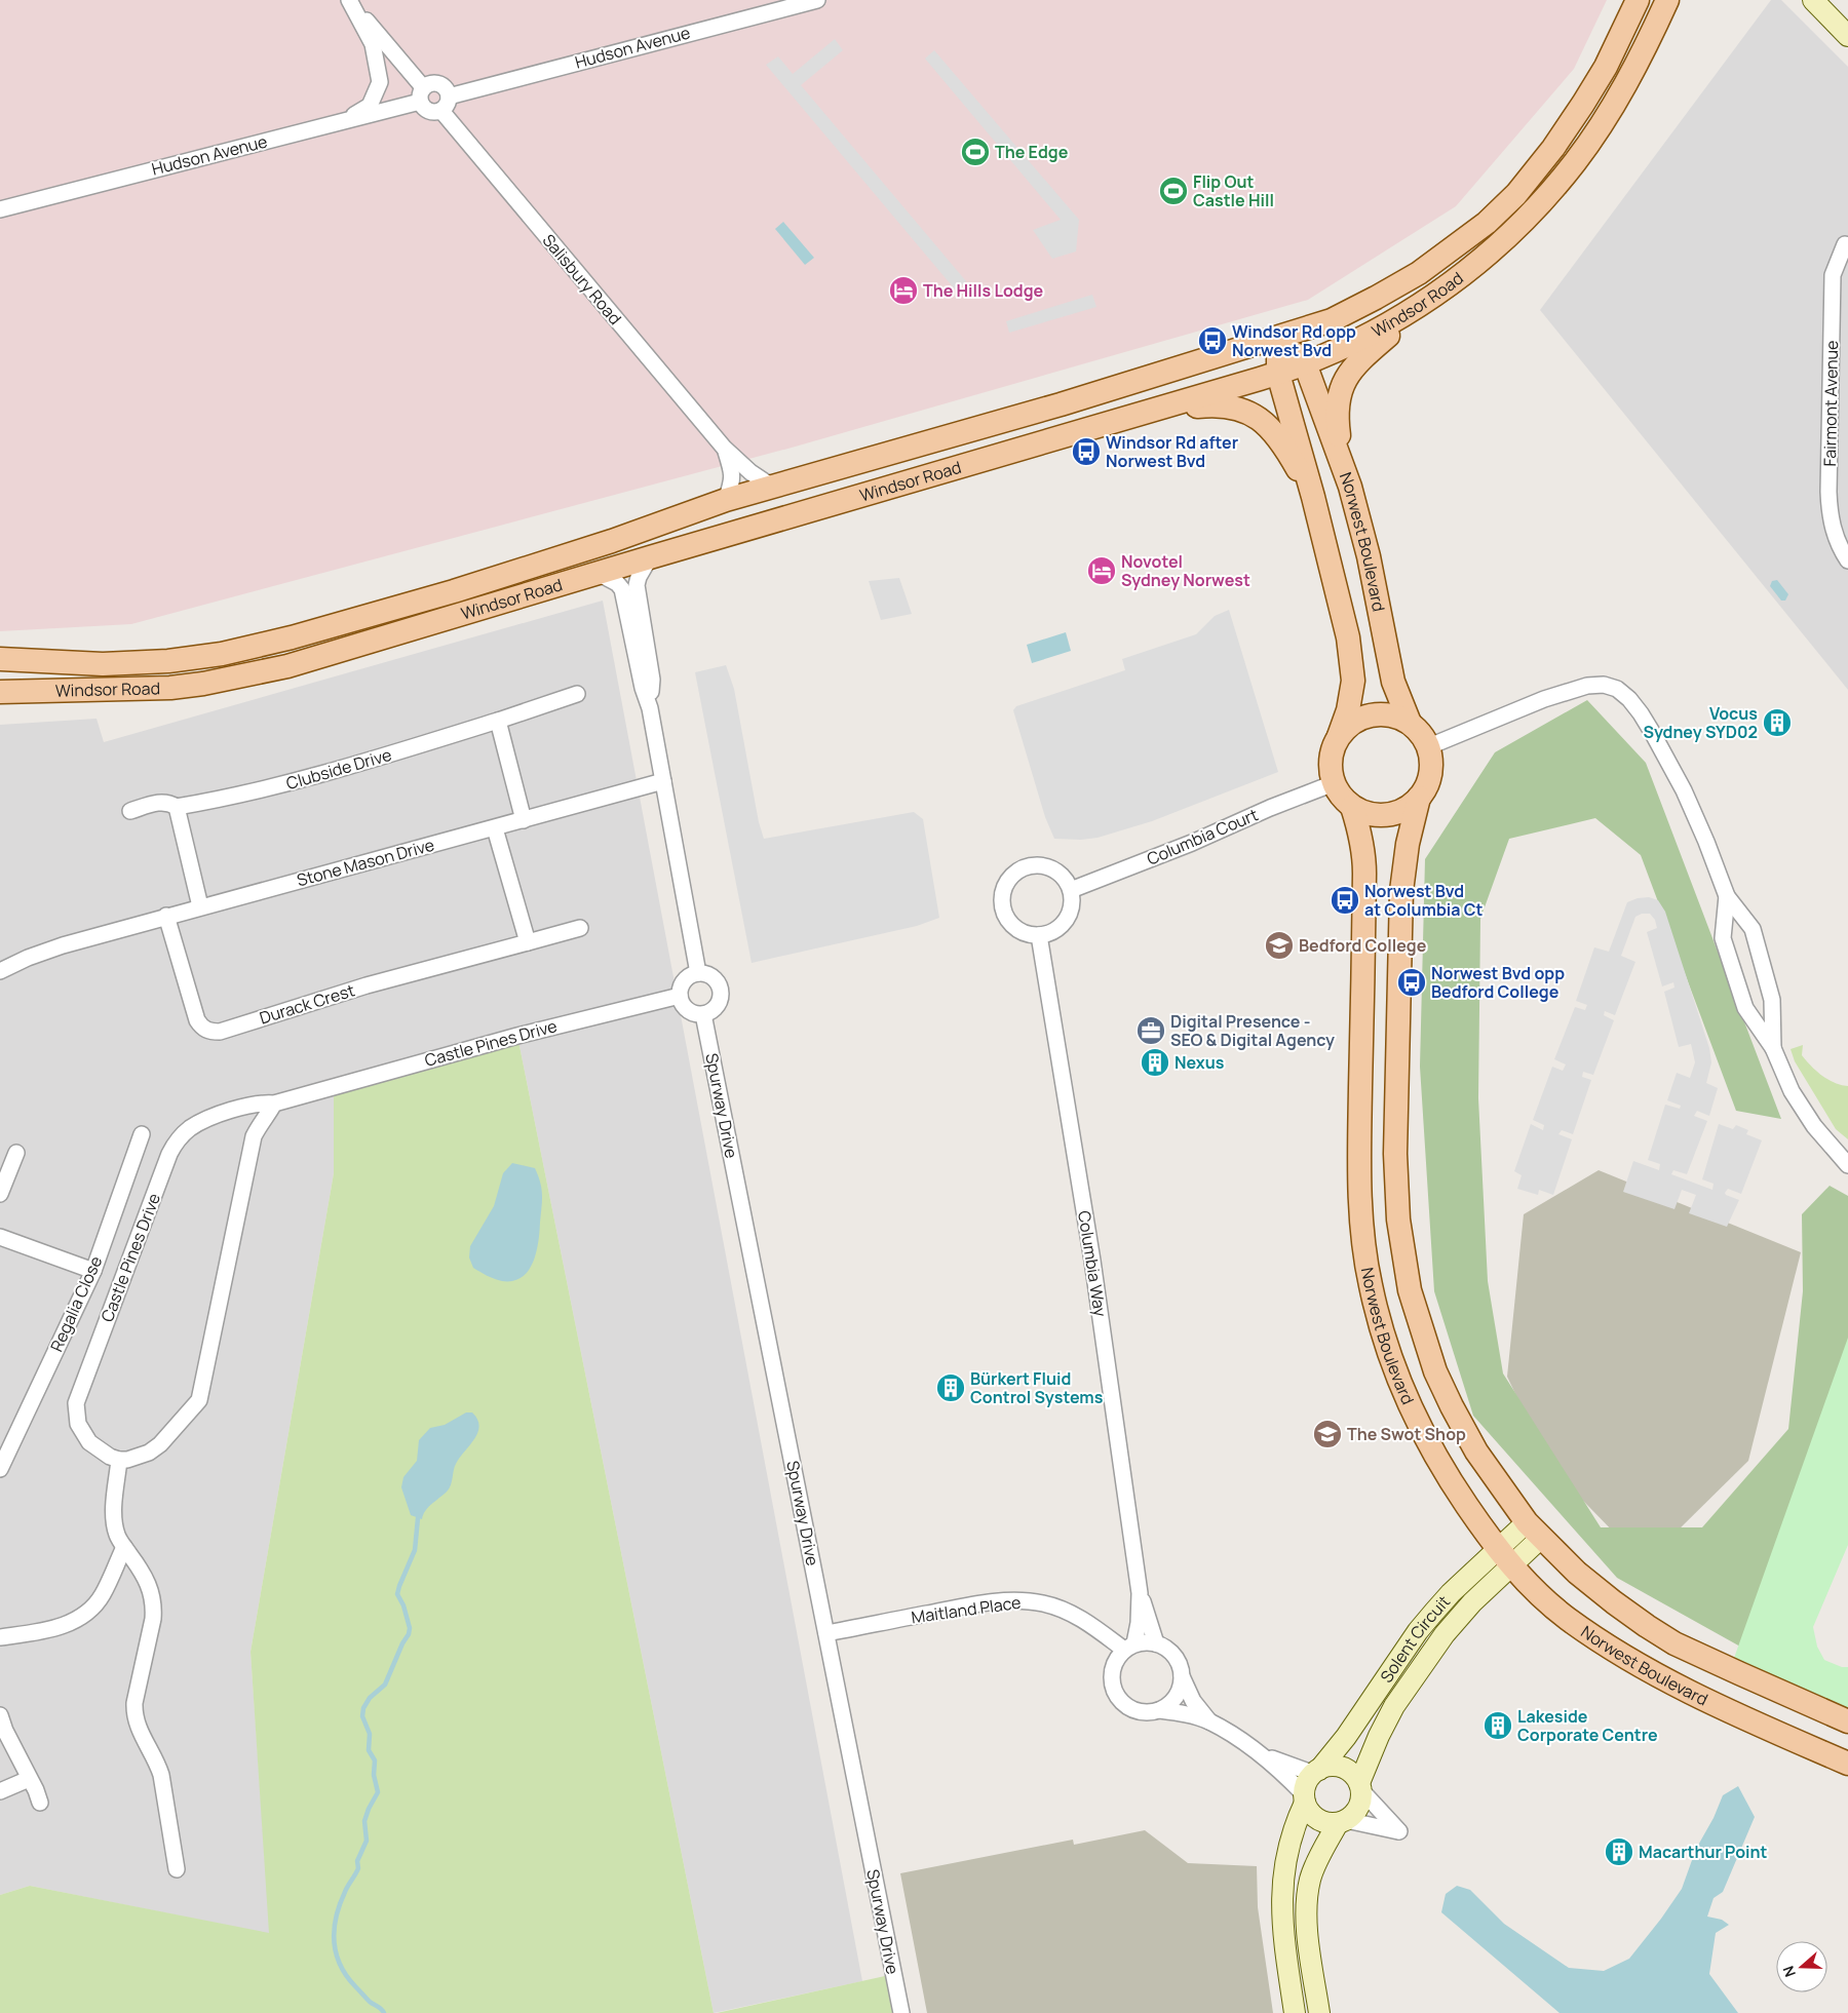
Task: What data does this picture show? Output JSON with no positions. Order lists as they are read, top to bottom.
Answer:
{
  "streets": {
    "main road": ["Windsor Road", "Norwest Boulevard"],
    "street": [
      "Hudson Avenue",
      "Salisbury Road",
      "Fairmont Avenue",
      "Clubside Drive",
      "Columbia Court",
      "Stone Mason Drive",
      "Durack Crest",
      "Castle Pines Drive",
      "Spurway Drive",
      "Columbia Way",
      "Regalia Close",
      "Maitland Place",
      "Solent Circuit"
    ]
  },
  "crossings": [
    ["Hudson Avenue", "Salisbury Road"],
    ["Salisbury Road", "Windsor Road"],
    ["Windsor Road", "Norwest Boulevard"],
    ["Norwest Boulevard", "Columbia Court"],
    ["Norwest Boulevard", "Solent Circuit"],
    ["Columbia Court", "Columbia Way"],
    ["Stone Mason Drive", "Durack Crest"],
    ["Castle Pines Drive", "Spurway Drive"],
    ["Spurway Drive", "Maitland Place"],
    ["Columbia Way", "Maitland Place"]
  ],
  "places": {
    "sports": ["The Edge", "Flip Out Castle Hill"],
    "hotel": ["The Hills Lodge", "Novotel Sydney Norwest"],
    "bus stop": [
      "Windsor Rd opp Norwest Bvd",
      "Windsor Rd after Norwest Bvd",
      "Norwest Bvd at Columbia Ct",
      "Norwest Bvd opp Bedford College"
    ],
    "building": [
      "Vocus Sydney SYD02",
      "Nexus",
      "Bürkert Fluid Control Systems",
      "Lakeside Corporate Centre",
      "Macarthur Point"
    ],
    "school or university": ["Bedford College", "The Swot Shop"],
    "office": ["Digital Presence - SEO & Digital Agency"]
  },
  "north": "left"
}
